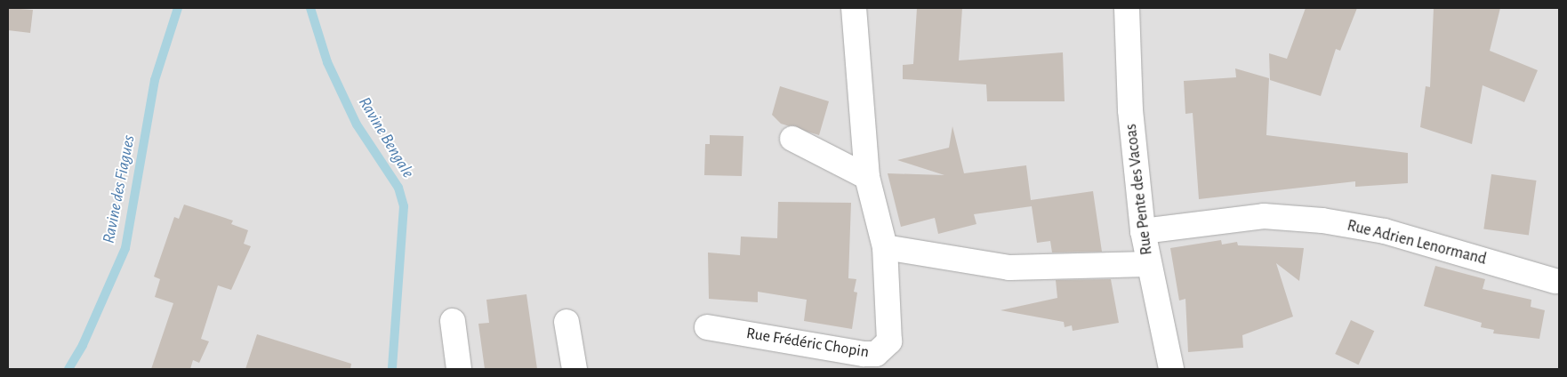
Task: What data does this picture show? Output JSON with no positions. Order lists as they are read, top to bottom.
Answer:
{
  "streets": {
    "street": ["Rue Pente des Vacoas", "Rue Adrien Lenormand", "Rue Frédéric Chopin"]
  },
  "crossings": [
    ["Rue Pente des Vacoas", "Rue Adrien Lenormand"]
  ],
  "water": ["Ravine Bengale", "Ravine des Fiagues"]
}
